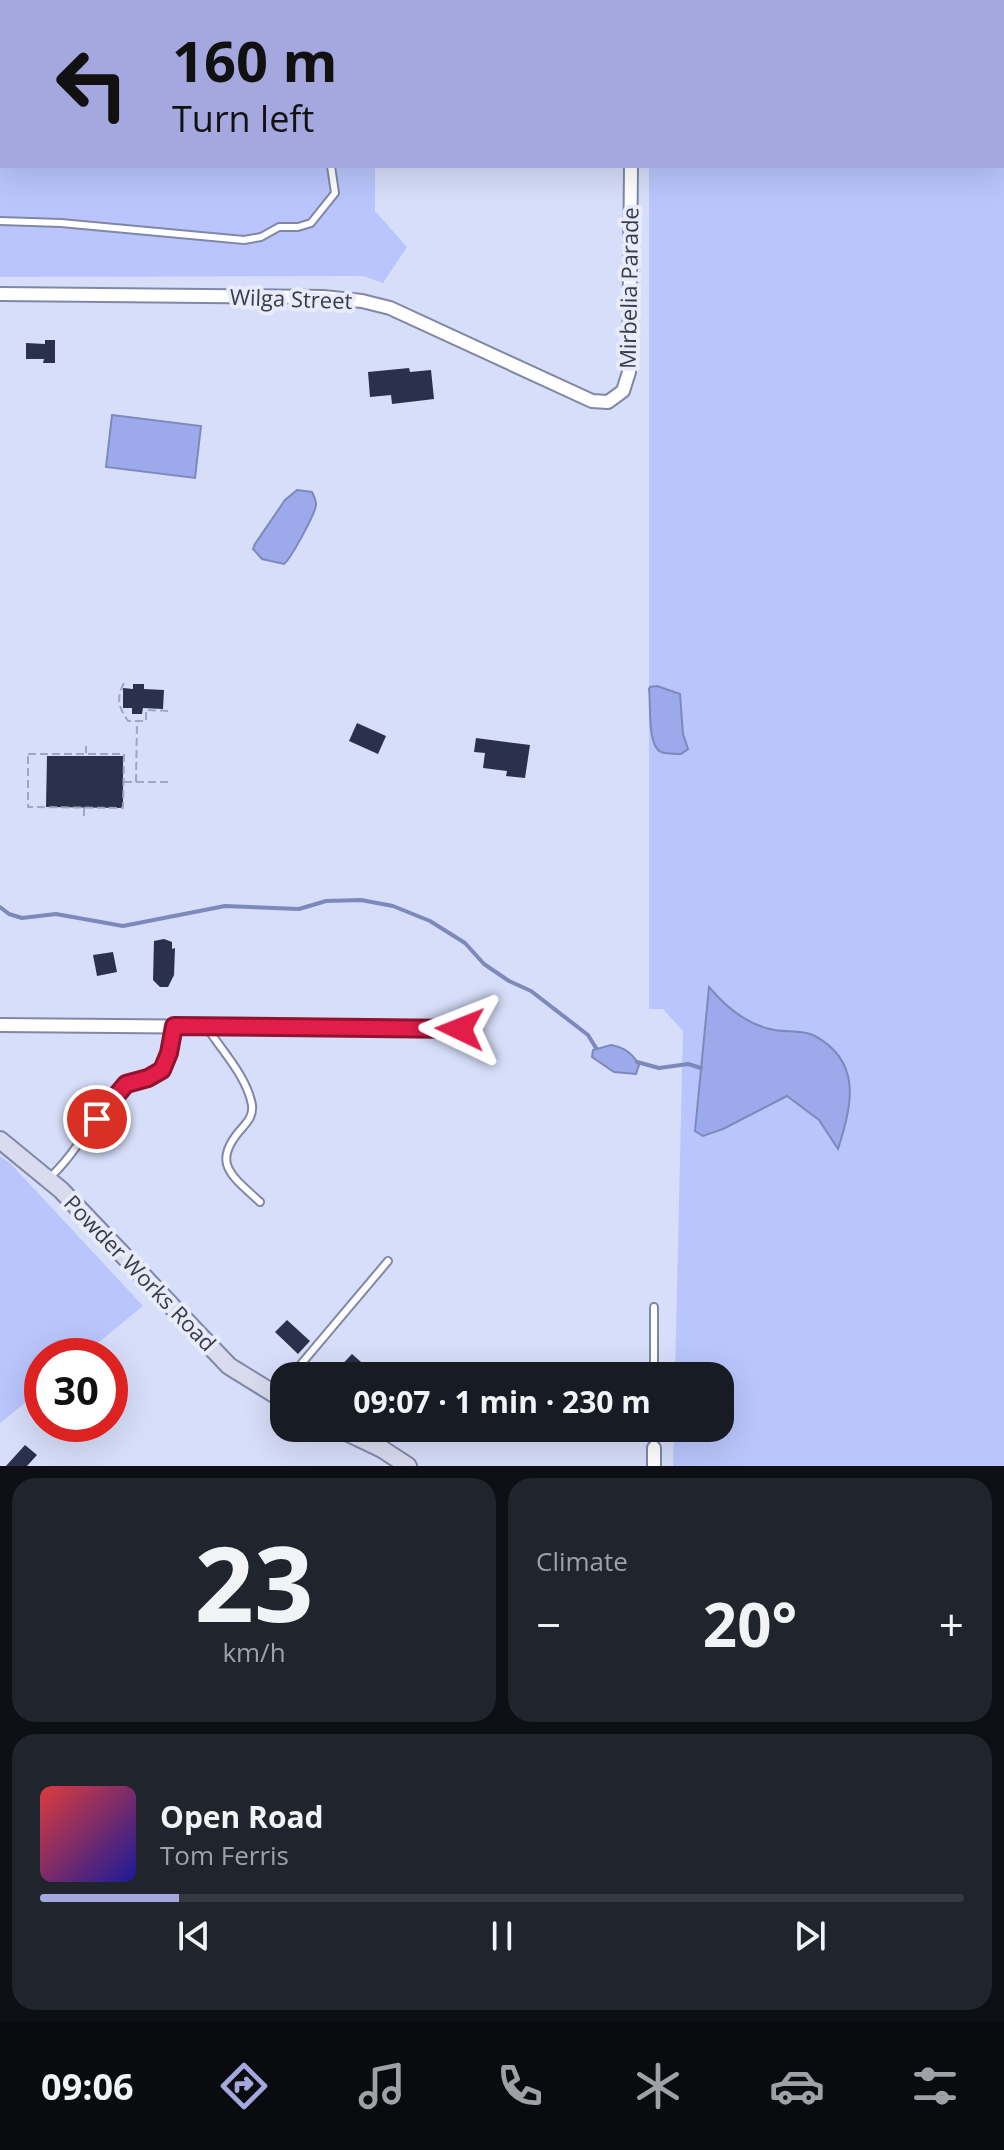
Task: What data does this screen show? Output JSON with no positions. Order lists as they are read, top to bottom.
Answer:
{
  "streets": {
    "main road": ["Powder Works Road"],
    "street": ["Mirbelia Parade", "Wilga Street"]
  },
  "crossings": [
    ["Mirbelia Parade", "Wilga Street"]
  ],
  "page": {
    "turn": ["160 m", "Turn left"],
    "limit": "30",
    "trip": "09:07 · 1 min · 230 m",
    "tile": [
      ["23", "km/h"],
      "Climate"
    ],
    "heat": ["−", "20°", "+"],
    "song": ["Open Road", "Tom Ferris"],
    "tabs": "09:06"
  }
}
